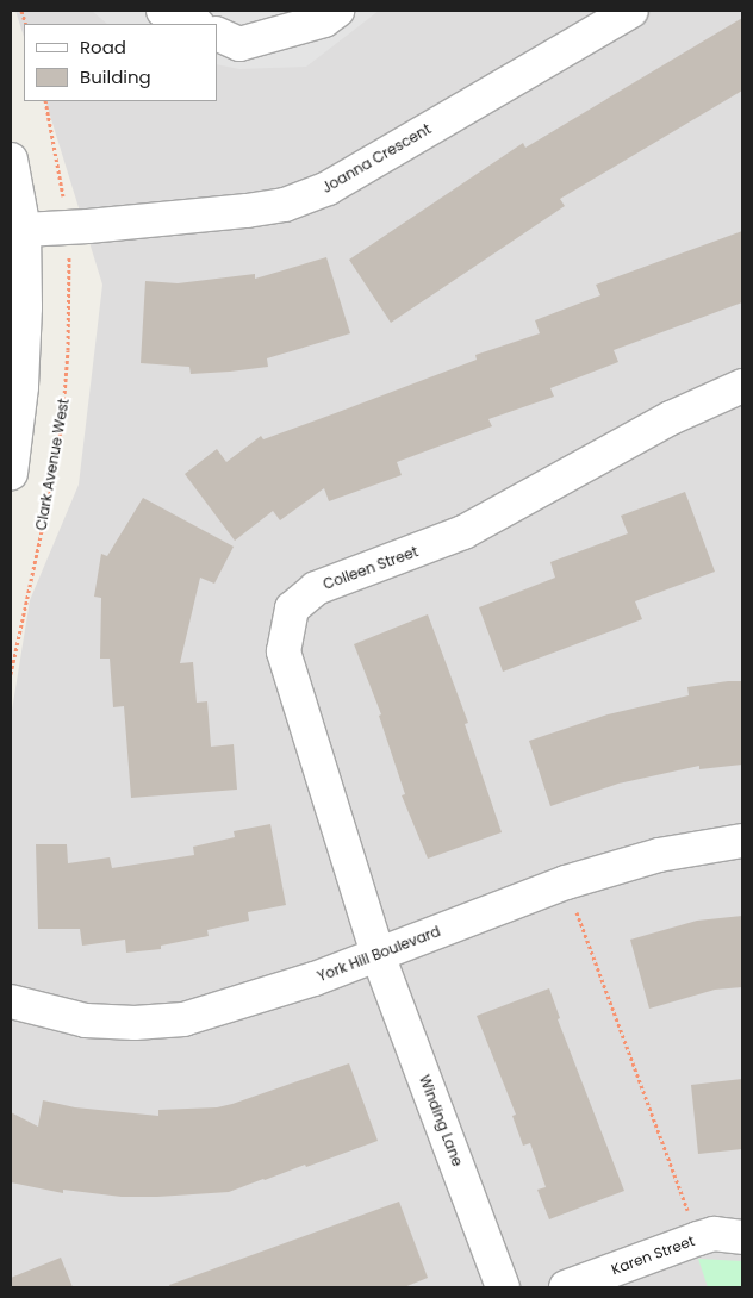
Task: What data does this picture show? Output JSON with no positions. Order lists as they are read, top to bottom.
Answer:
{
  "streets": {
    "street": [
      "Joanna Crescent",
      "Colleen Street",
      "York Hill Boulevard",
      "Winding Lane",
      "Karen Street"
    ],
    "path": ["Clark Avenue West"]
  },
  "crossings": [
    ["Colleen Street", "York Hill Boulevard"],
    ["Colleen Street", "Winding Lane"],
    ["York Hill Boulevard", "Winding Lane"]
  ],
  "legend": ["Road", "Building"]
}
